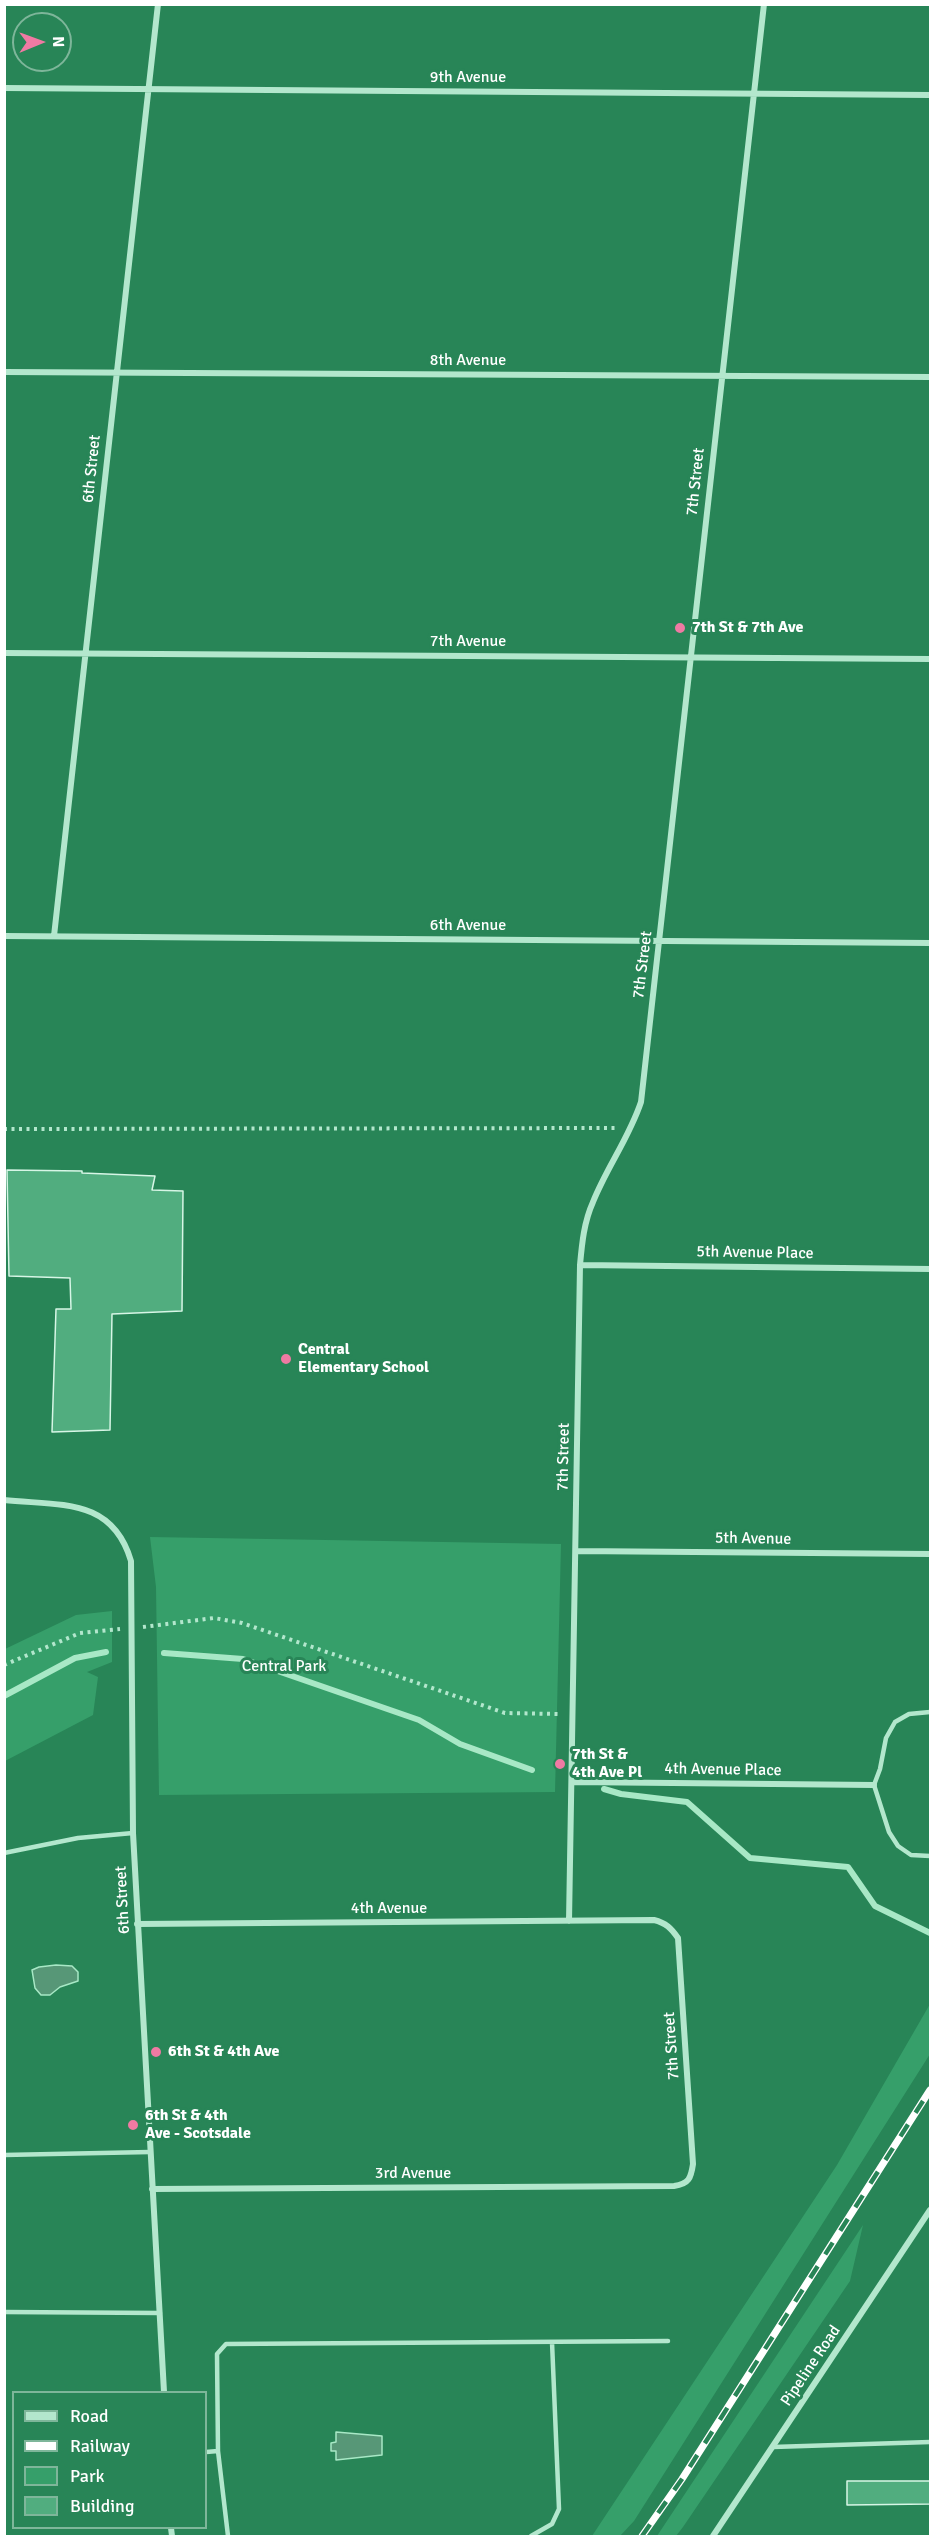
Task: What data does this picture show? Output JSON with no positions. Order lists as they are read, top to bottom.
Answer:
{
  "streets": {
    "street": [
      "9th Avenue",
      "8th Avenue",
      "6th Street",
      "7th Street",
      "7th Avenue",
      "6th Avenue",
      "5th Avenue Place",
      "5th Avenue",
      "4th Avenue Place",
      "4th Avenue",
      "3rd Avenue",
      "Pipeline Road"
    ]
  },
  "crossings": [
    ["9th Avenue", "6th Street"],
    ["9th Avenue", "7th Street"],
    ["8th Avenue", "6th Street"],
    ["8th Avenue", "7th Street"],
    ["6th Street", "7th Avenue"],
    ["6th Street", "6th Avenue"],
    ["6th Street", "4th Avenue"],
    ["6th Street", "3rd Avenue"],
    ["7th Street", "7th Avenue"],
    ["7th Street", "6th Avenue"],
    ["7th Street", "5th Avenue Place"],
    ["7th Street", "5th Avenue"],
    ["7th Street", "4th Avenue Place"],
    ["7th Street", "4th Avenue"],
    ["7th Street", "3rd Avenue"]
  ],
  "parks": ["Central Park"],
  "places": [
    "7th St & 7th Ave",
    "Central Elementary School",
    "7th St & 4th Ave Pl",
    "6th St & 4th Ave",
    "6th St & 4th Ave - Scotsdale"
  ],
  "legend": [
    "Road",
    "Railway",
    "Park",
    "Building"
  ],
  "north": "right"
}
